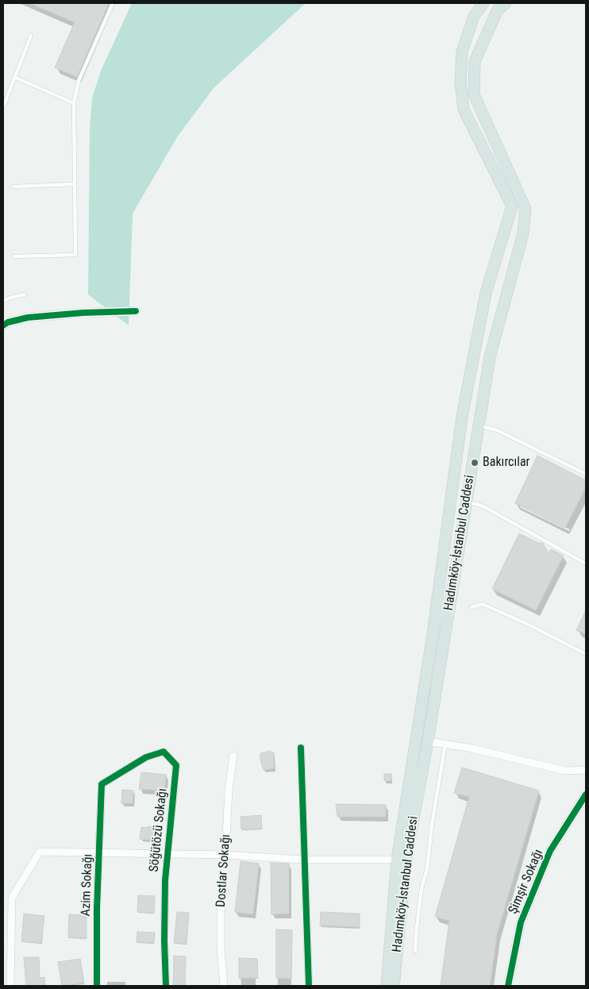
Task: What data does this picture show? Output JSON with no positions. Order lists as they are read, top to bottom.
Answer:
{
  "streets": {
    "main road": ["Hadımköy-İstanbul Caddesi"],
    "street": [
      "Söğütözü Sokağı",
      "Dostlar Sokağı",
      "Şimşir Sokağı",
      "Azim Sokağı"
    ]
  },
  "crossings": [
    ["Söğütözü Sokağı", "Azim Sokağı"]
  ],
  "places": ["Bakırcılar"]
}
